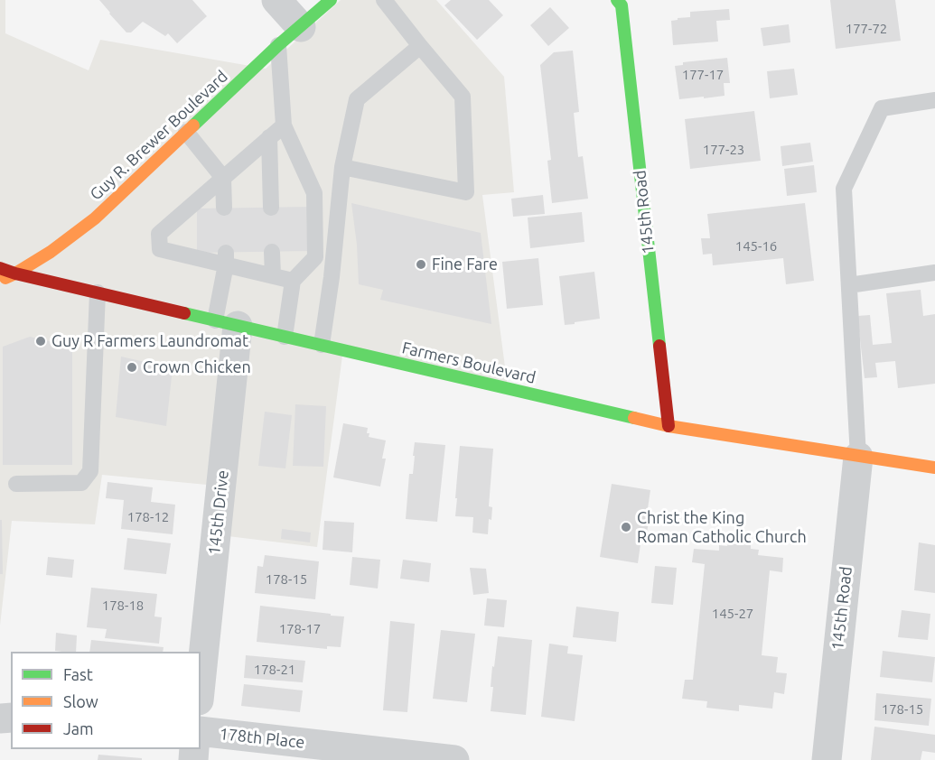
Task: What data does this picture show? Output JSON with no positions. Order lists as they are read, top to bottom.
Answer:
{
  "streets": {
    "main road": ["Guy R. Brewer Boulevard", "145th Road", "Farmers Boulevard"],
    "street": ["145th Drive", "178th Place"]
  },
  "crossings": [
    ["Guy R. Brewer Boulevard", "Farmers Boulevard"],
    ["145th Road", "Farmers Boulevard"],
    ["Farmers Boulevard", "145th Drive"]
  ],
  "places": [
    "Fine Fare",
    "Guy R Farmers Laundromat",
    "Crown Chicken",
    "Christ the King Roman Catholic Church"
  ],
  "house_numbers": [
    "177-72",
    "177-17",
    "177-23",
    "145-16",
    "178-12",
    "178-15",
    "178-18",
    "145-27",
    "178-17",
    "178-21",
    "178-15"
  ],
  "legend": ["Fast", "Slow", "Jam"]
}
